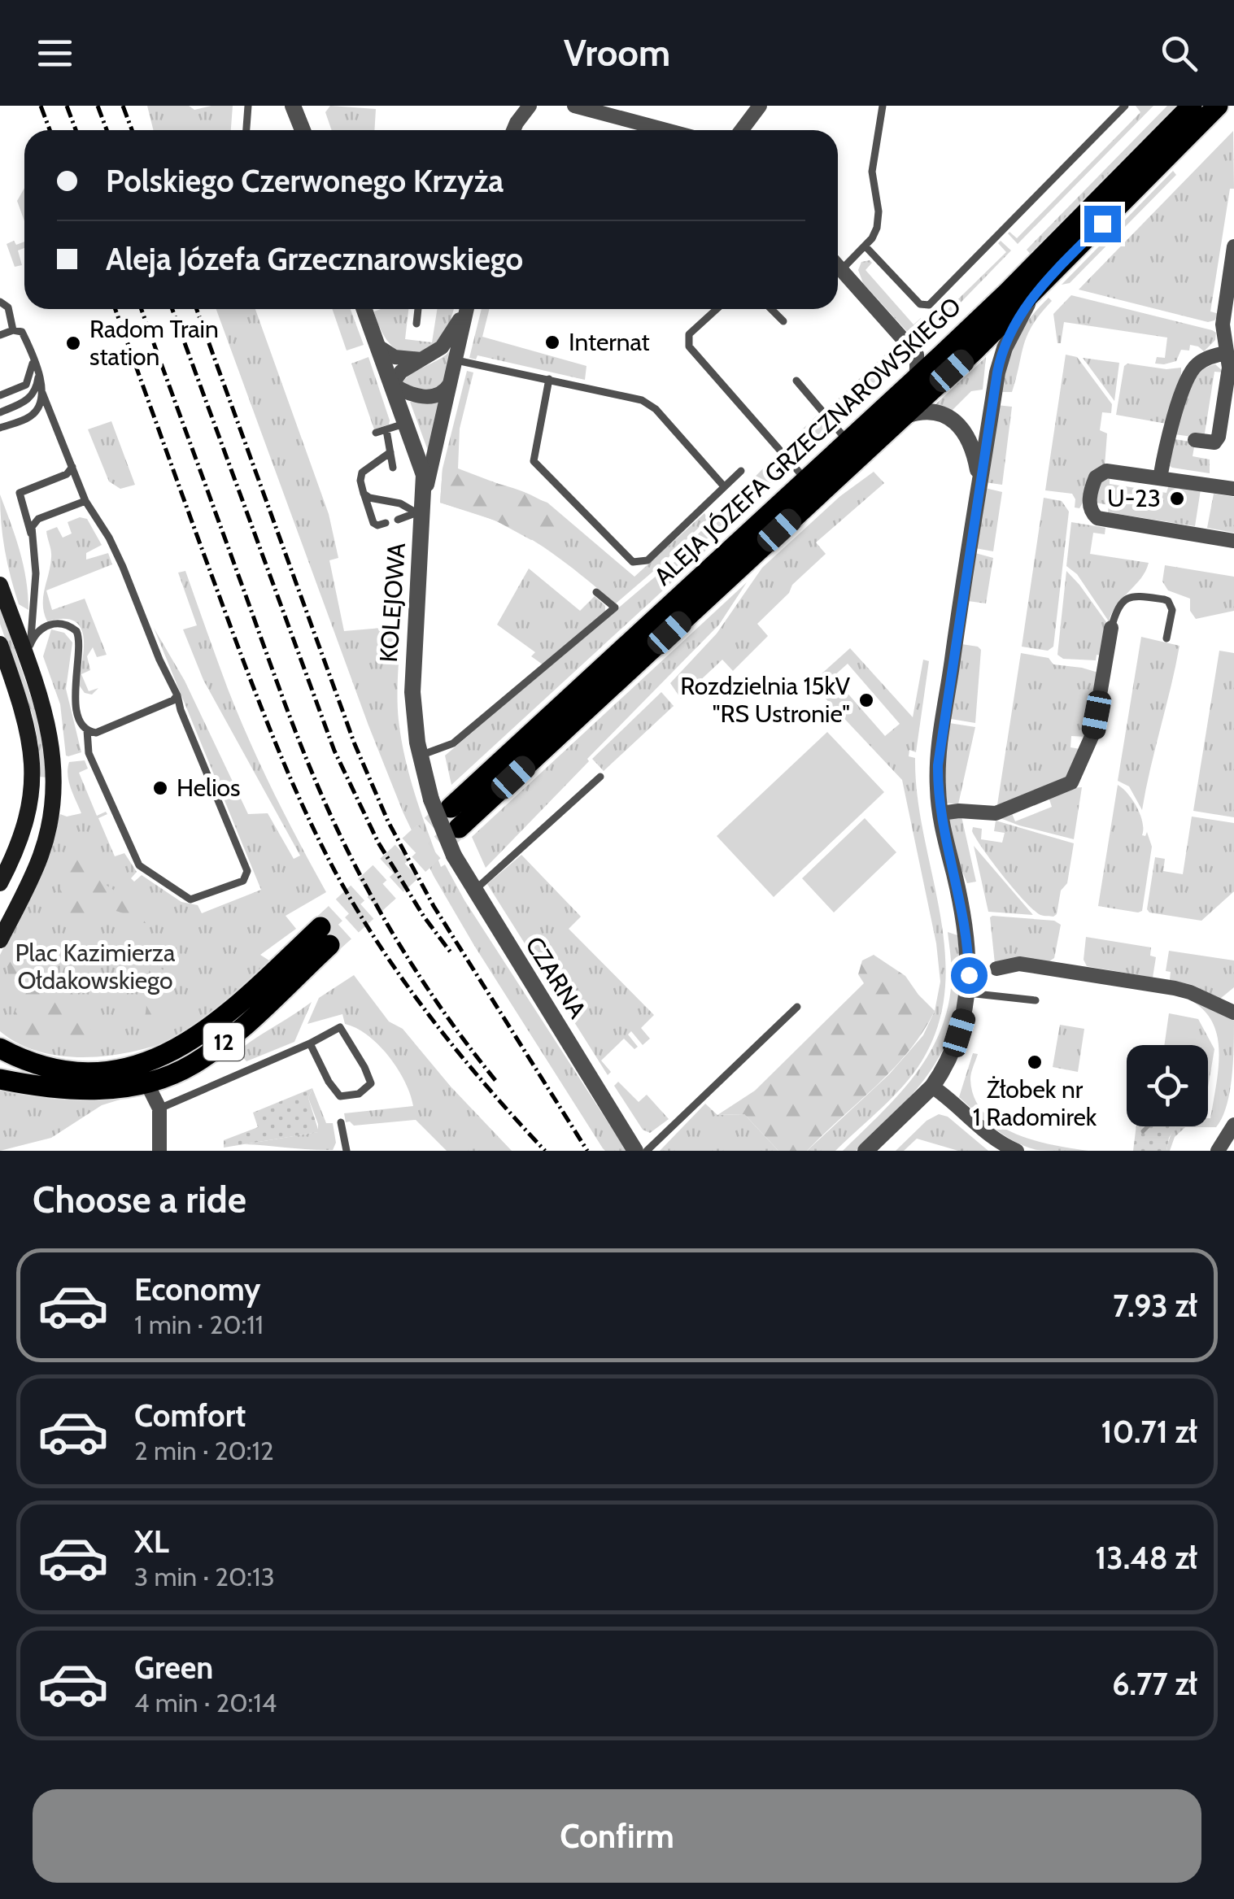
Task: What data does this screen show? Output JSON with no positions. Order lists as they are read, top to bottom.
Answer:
{
  "streets": {
    "main road": ["ALEJA JÓZEFA GRZECZNAROWSKIEGO", "12"],
    "street": ["KOLEJOWA", "CZARNA"]
  },
  "crossings": [
    ["ALEJA JÓZEFA GRZECZNAROWSKIEGO", "KOLEJOWA"],
    ["ALEJA JÓZEFA GRZECZNAROWSKIEGO", "CZARNA"],
    ["KOLEJOWA", "CZARNA"]
  ],
  "parks": ["Plac Kazimierza Ołdakowskiego"],
  "places": [
    "Internat",
    "Radom Train station",
    "U-23",
    "Rozdzielnia 15kV \"RS Ustronie\"",
    "Helios",
    "Żłobek nr 1 Radomirek"
  ],
  "page": {
    "header": "Vroom",
    "banner": ["Polskiego Czerwonego Krzyża", "Aleja Józefa Grzecznarowskiego"],
    "heading": "Choose a ride",
    "list": [
      {
        "name": "Economy",
        "note": "1 min · 20:11",
        "value": "7.93 zł"
      },
      {
        "name": "Comfort",
        "note": "2 min · 20:12",
        "value": "10.71 zł"
      },
      {
        "name": "XL",
        "note": "3 min · 20:13",
        "value": "13.48 zł"
      },
      {
        "name": "Green",
        "note": "4 min · 20:14",
        "value": "6.77 zł"
      }
    ],
    "buttons": "Confirm"
  }
}
